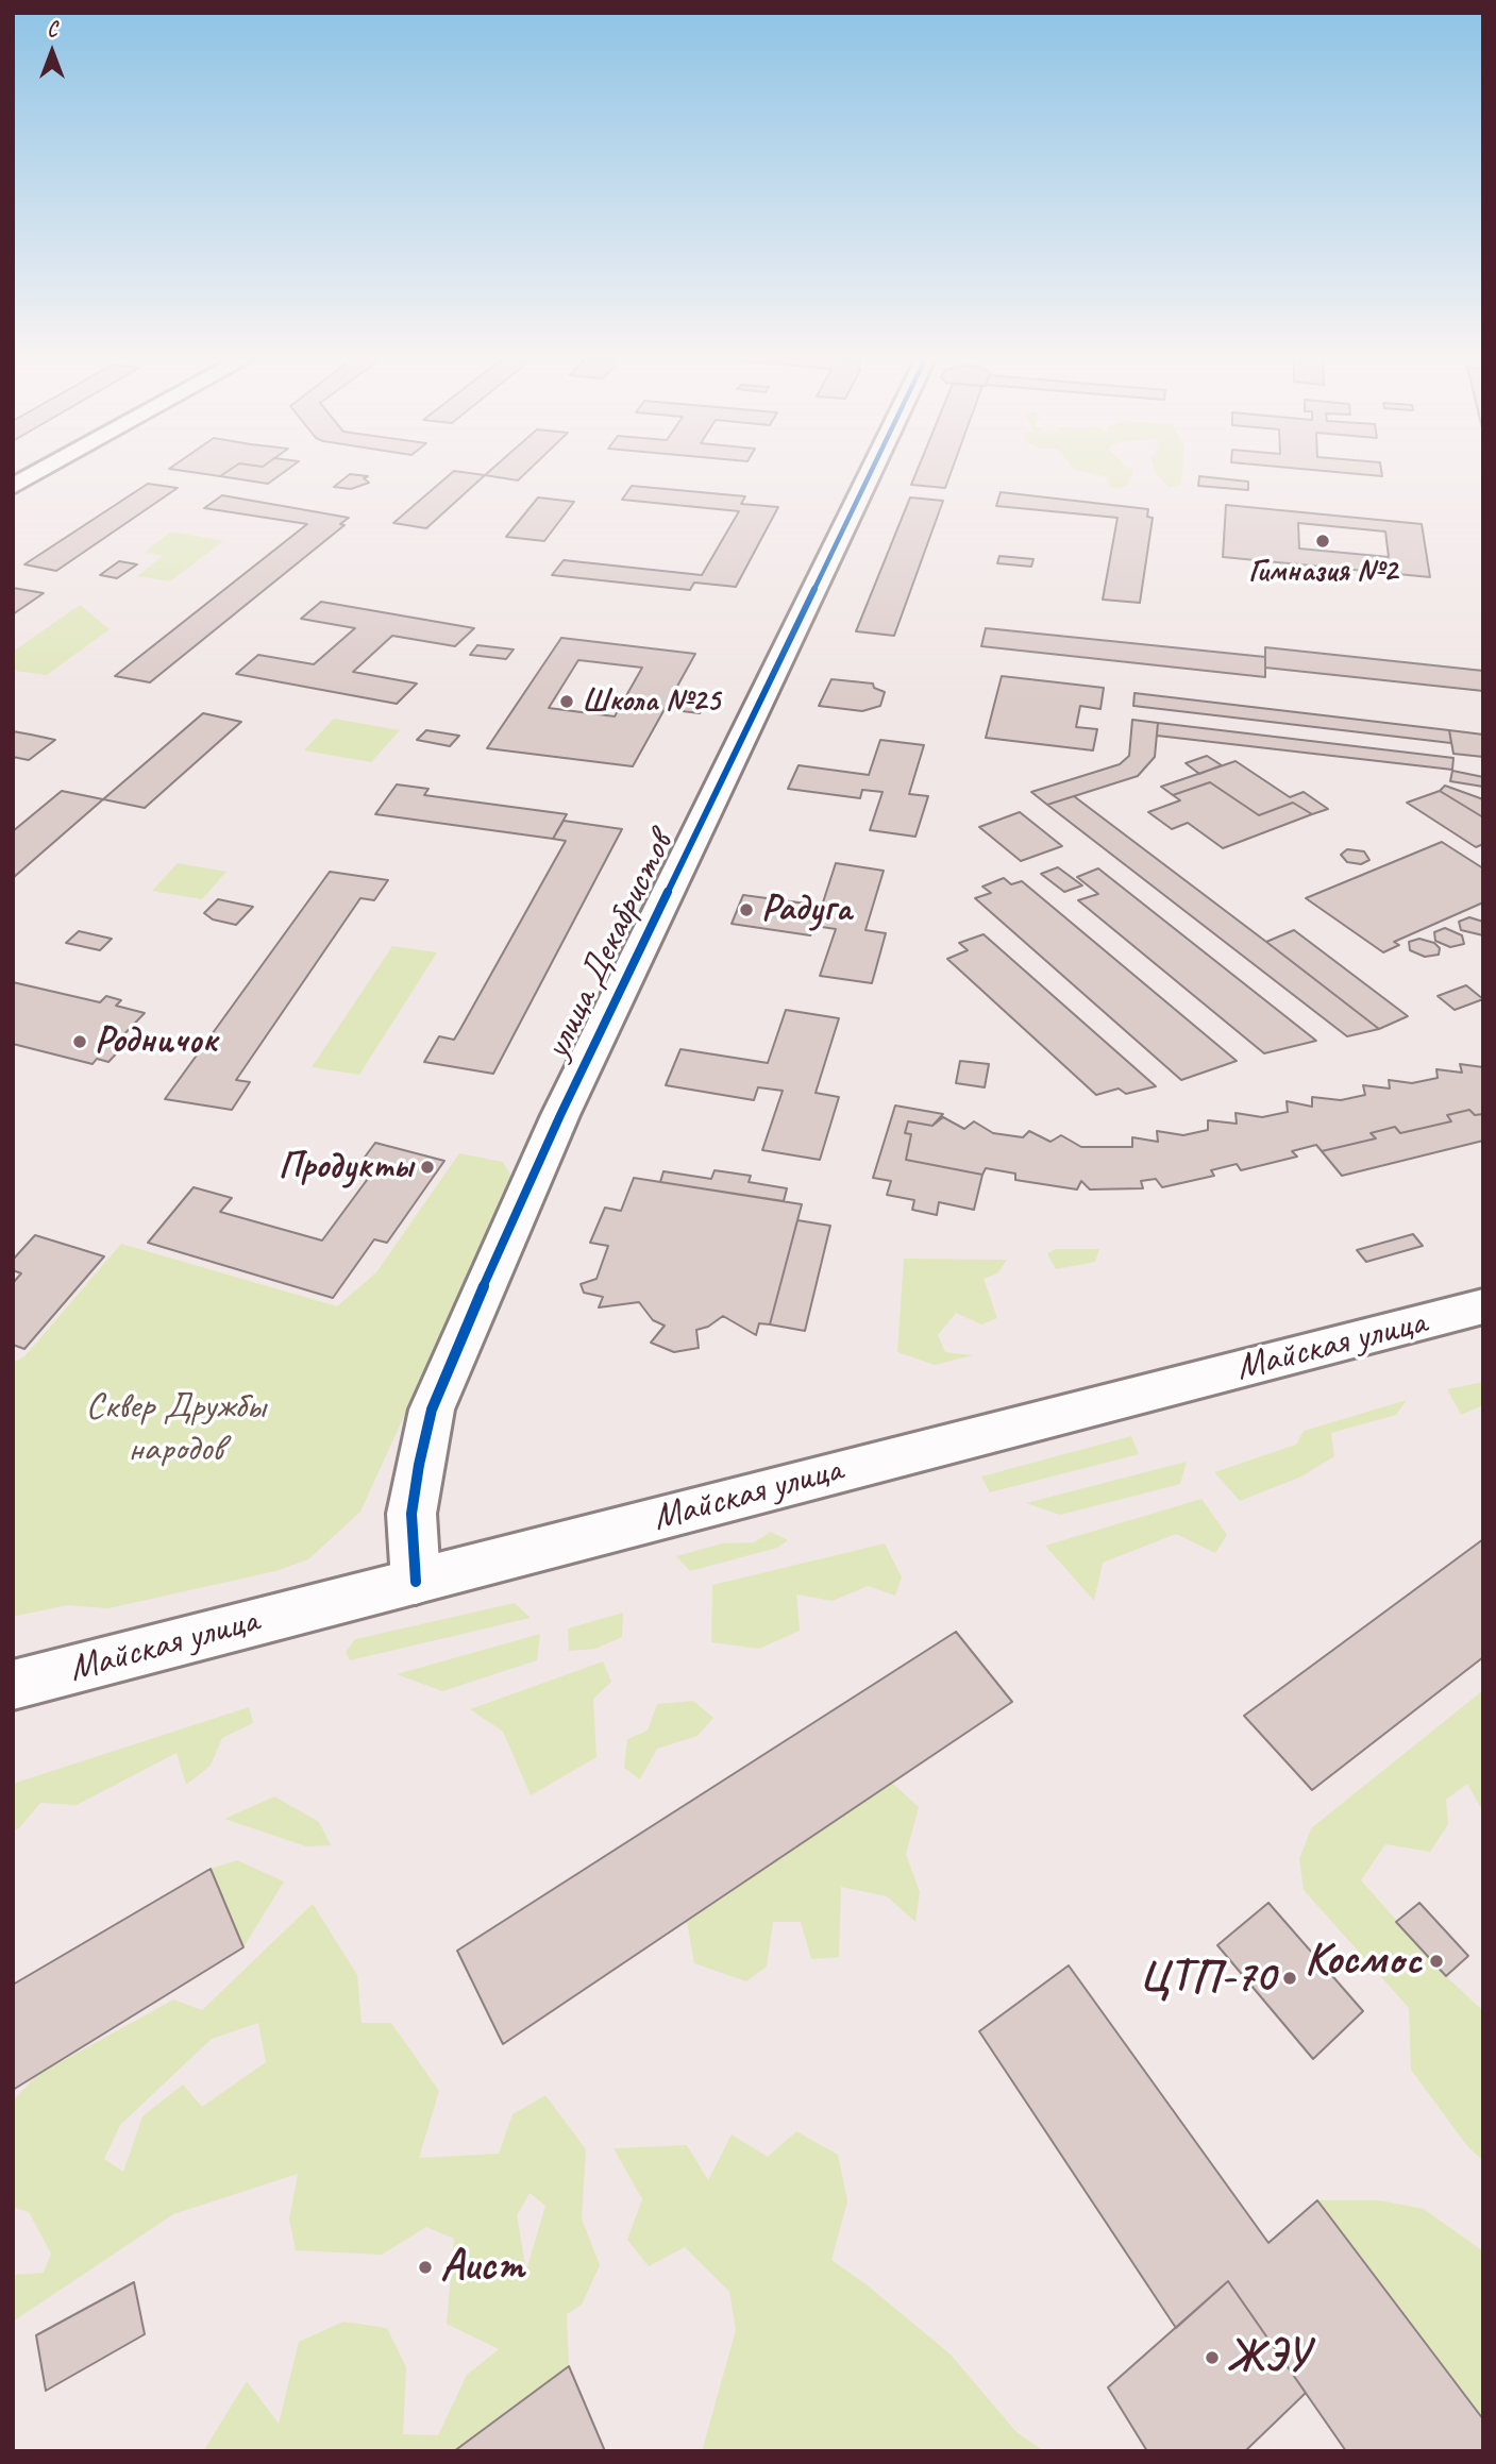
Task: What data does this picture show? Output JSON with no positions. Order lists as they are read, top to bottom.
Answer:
{
  "streets": {
    "street": ["улица Декабристов", "Майская улица"]
  },
  "crossings": [
    ["улица Декабристов", "Майская улица"]
  ],
  "parks": ["Сквер Дружбы народов"],
  "places": [
    "Гимназия №2",
    "Школа №25",
    "Радуга",
    "Родничок",
    "Продукты",
    "Космос",
    "ЦТП-70",
    "Аист",
    "ЖЭУ"
  ],
  "north": "top"
}
